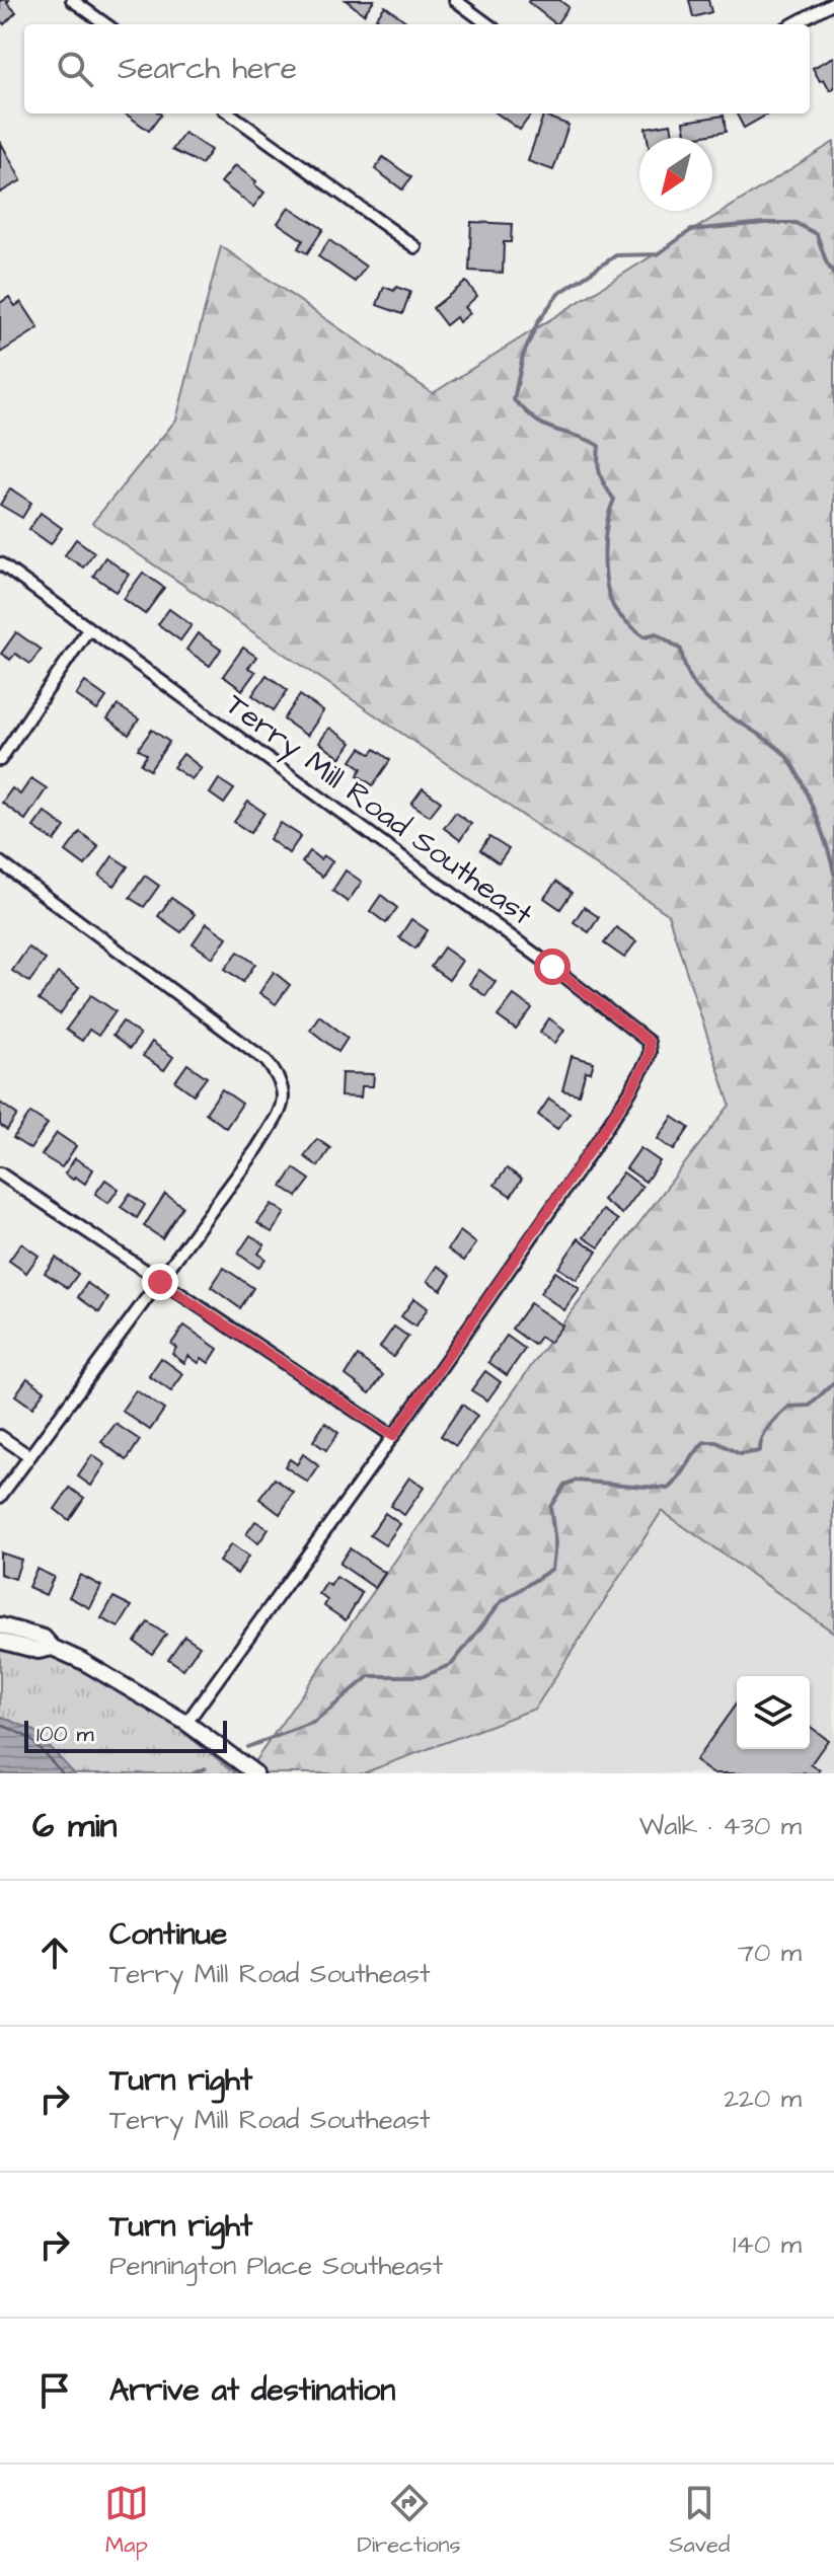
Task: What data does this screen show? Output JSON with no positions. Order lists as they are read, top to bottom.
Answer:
{
  "streets": {
    "street": ["Terry Mill Road Southeast"]
  },
  "scale_bar": "100 m",
  "north": "bottom left",
  "page": {
    "search": "Search here",
    "scale": "100 m",
    "heading": ["6 min", "Walk · 430 m"],
    "list": [
      ["Continue", "Terry Mill Road Southeast", "70 m"],
      ["Turn right", "Terry Mill Road Southeast", "220 m"],
      ["Turn right", "Pennington Place Southeast", "140 m"],
      "Arrive at destination"
    ],
    "nav": ["Map", "Directions", "Saved"]
  }
}
